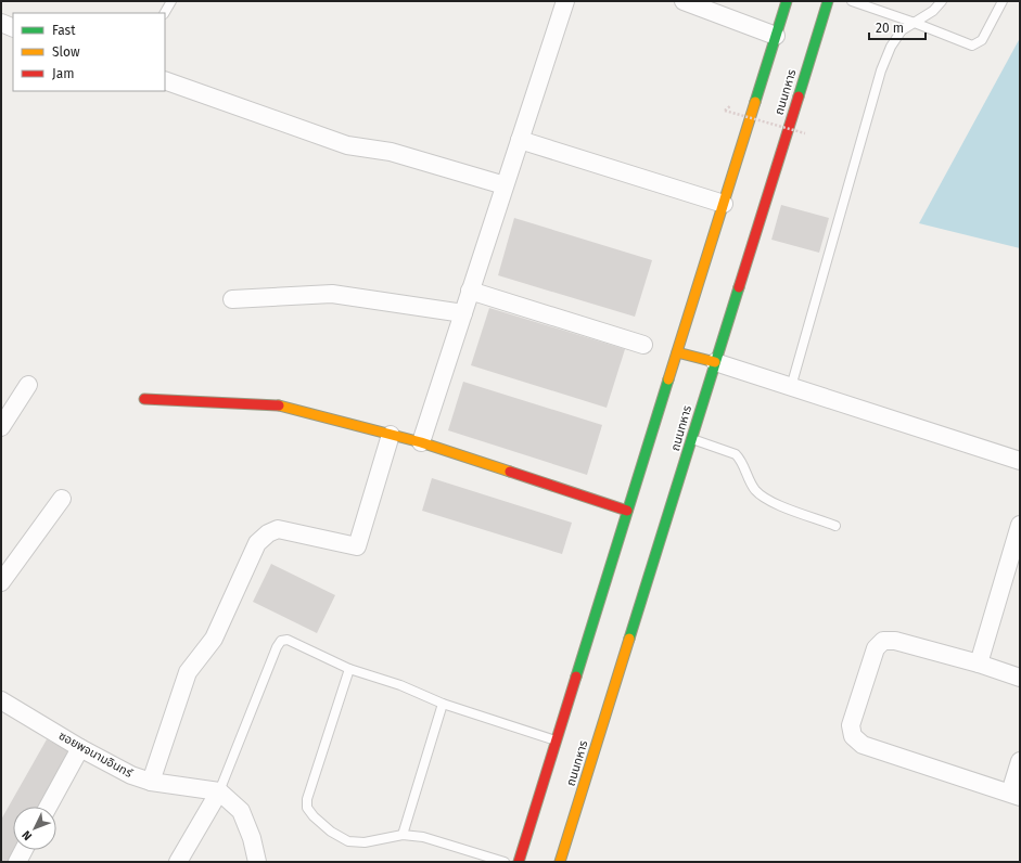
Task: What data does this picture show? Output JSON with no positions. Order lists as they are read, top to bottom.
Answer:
{
  "streets": {
    "main road": ["ถนนทหาร"],
    "street": ["ซอยพจนามอินทร์"]
  },
  "legend": ["Fast", "Slow", "Jam"],
  "scale_bar": "20 m",
  "north": "bottom left"
}
